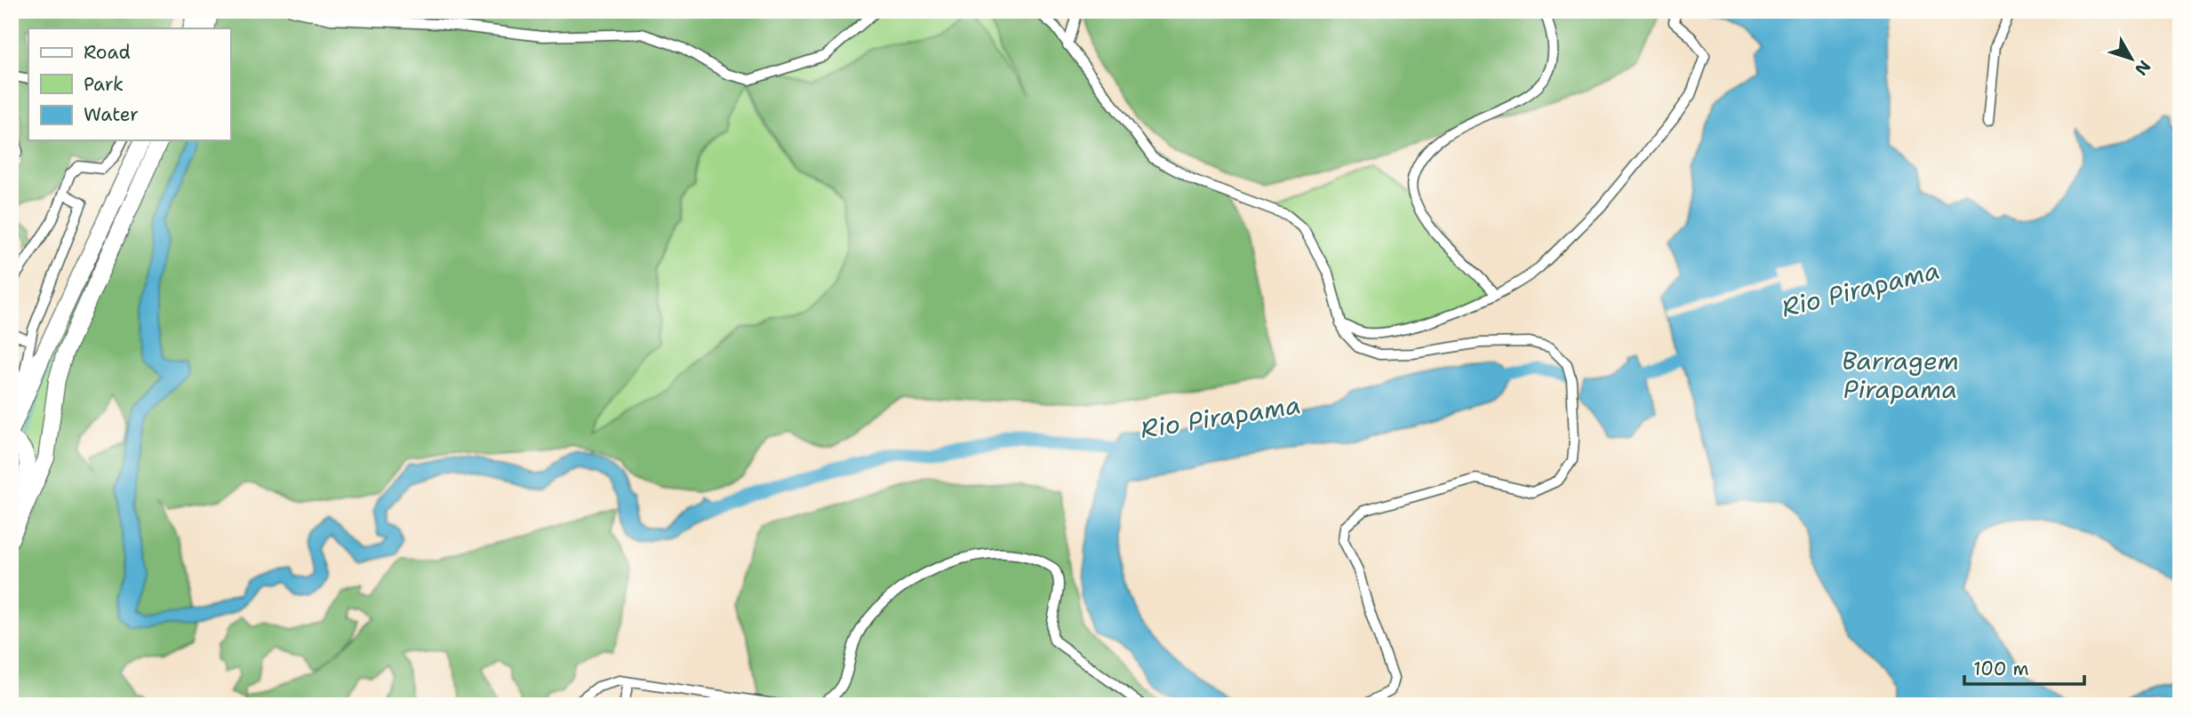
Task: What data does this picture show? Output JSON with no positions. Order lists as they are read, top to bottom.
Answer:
{
  "water": ["Rio Pirapama", "Barragem Pirapama"],
  "legend": ["Road", "Park", "Water"],
  "scale_bar": "100 m",
  "north": "bottom right"
}
